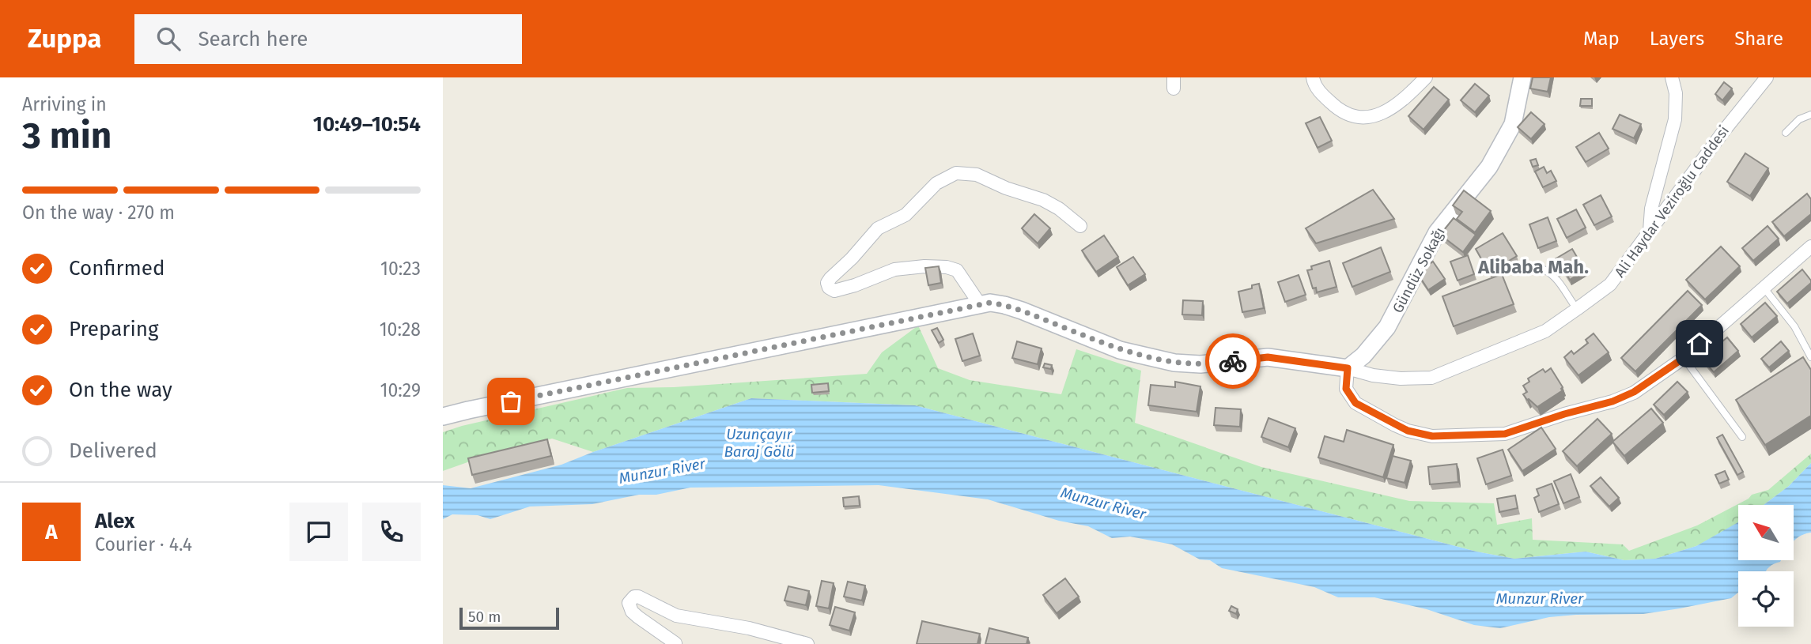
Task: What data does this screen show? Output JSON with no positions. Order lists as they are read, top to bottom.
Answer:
{
  "streets": {
    "main road": ["Ali Haydar Veziroğlu Caddesi", "Gündüz Sokağı"]
  },
  "crossings": [
    ["Ali Haydar Veziroğlu Caddesi", "Gündüz Sokağı"]
  ],
  "districts": ["Alibaba Mah."],
  "water": ["Uzunçayır Baraj Gölü", "Munzur River"],
  "scale_bar": "50 m",
  "north": "top left",
  "page": {
    "header": "Zuppa",
    "search": "Search here",
    "nav": ["Map", "Layers", "Share"],
    "heading": ["3 min", "Arriving in", "10:49–10:54"],
    "panel": ["Alex", "Courier · 4.4"],
    "bar": "On the way · 270 m",
    "list": [
      ["Confirmed", "10:23"],
      ["Preparing", "10:28"],
      ["On the way", "10:29"],
      "Delivered"
    ],
    "round": "A",
    "scale": "50 m"
  }
}
